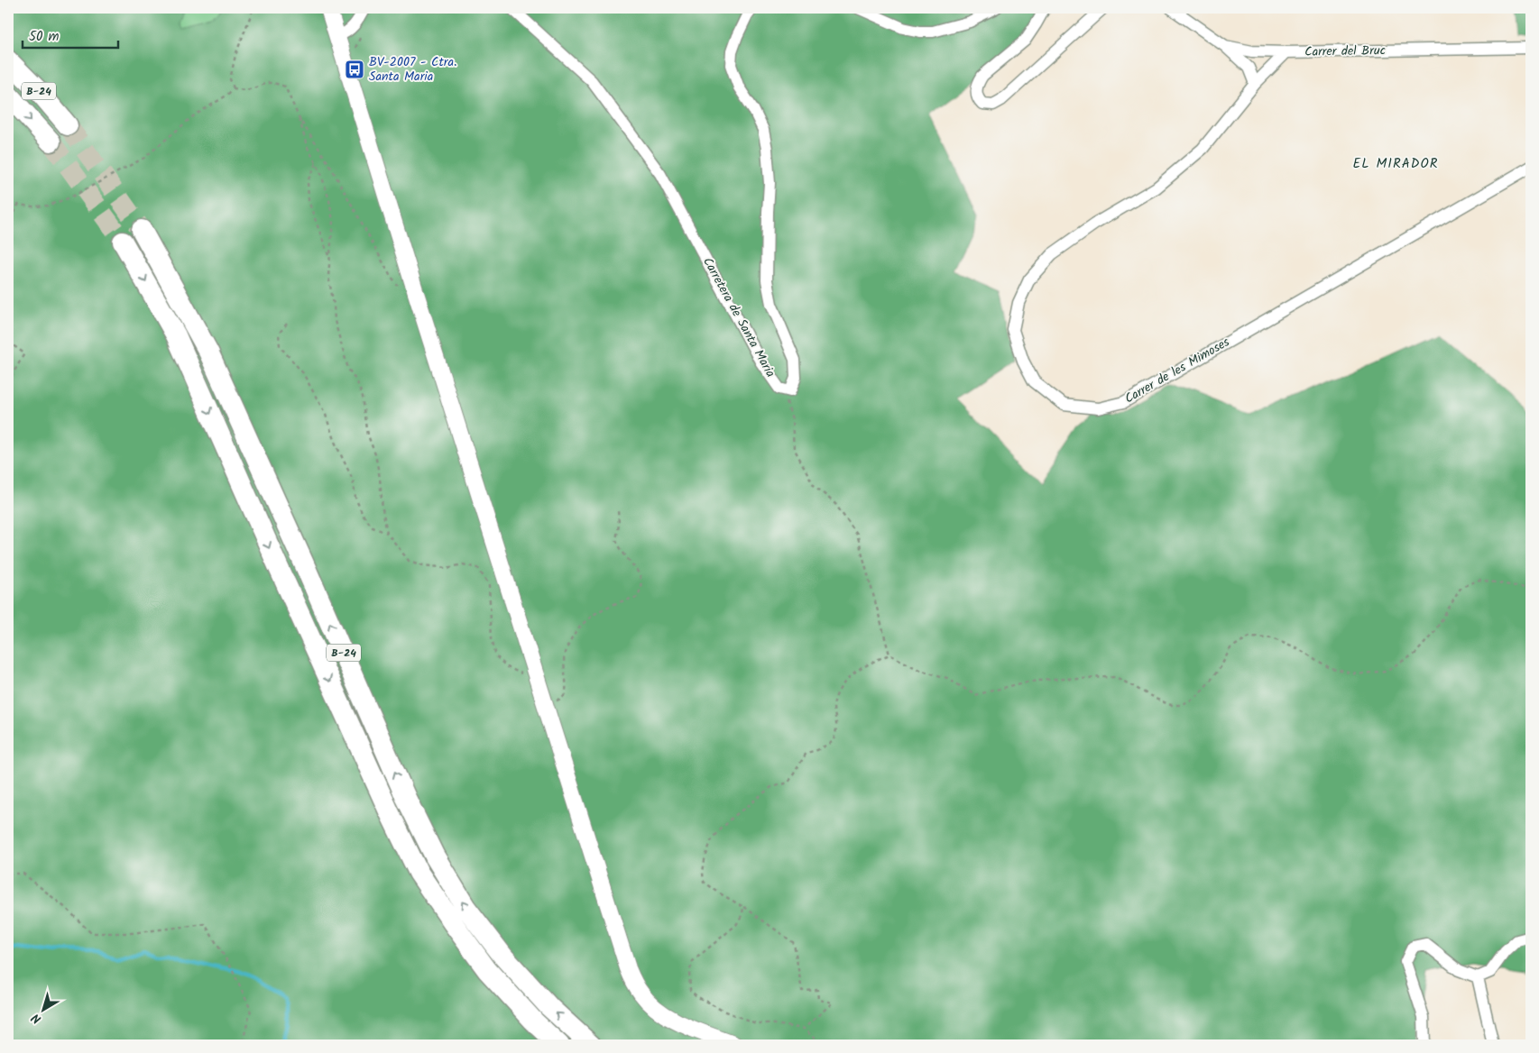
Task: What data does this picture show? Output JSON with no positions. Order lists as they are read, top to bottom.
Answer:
{
  "streets": {
    "highway": ["B-24"],
    "street": ["Carrer del Bruc", "Carretera de Santa Maria", "Carrer de les Mimoses"]
  },
  "crossings": [
    ["Carrer del Bruc", "Carrer de les Mimoses"]
  ],
  "districts": ["EL MIRADOR"],
  "places": {
    "bus stop": ["BV-2007 - Ctra. Santa Maria"]
  },
  "scale_bar": "50 m",
  "north": "bottom left"
}
